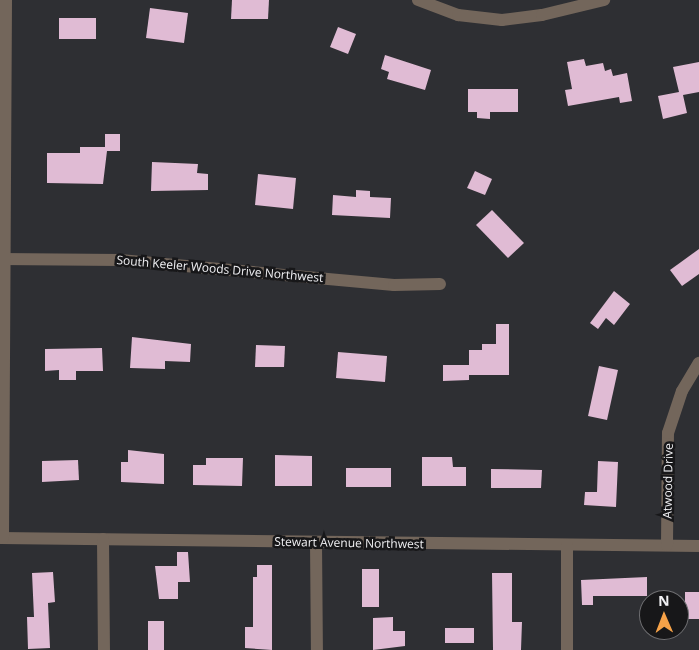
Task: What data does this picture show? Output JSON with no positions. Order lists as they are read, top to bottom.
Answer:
{
  "streets": {
    "street": ["South Keeler Woods Drive Northwest", "Atwood Drive", "Stewart Avenue Northwest"]
  },
  "crossings": [
    ["Atwood Drive", "Stewart Avenue Northwest"]
  ],
  "north": "top"
}
